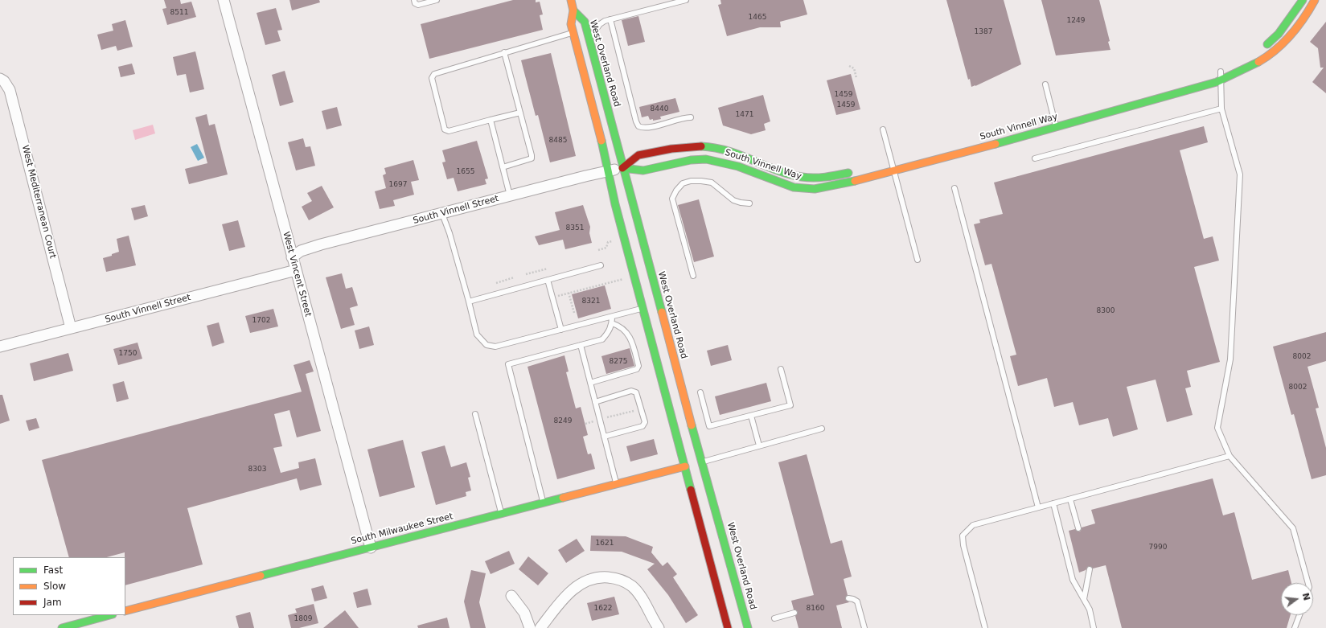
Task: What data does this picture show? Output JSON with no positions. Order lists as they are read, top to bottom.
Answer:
{
  "streets": {
    "street": [
      "West Overland Road",
      "South Vinnell Way",
      "West Mediterranean Court",
      "South Vinnell Street",
      "West Vincent Street",
      "South Milwaukee Street"
    ]
  },
  "crossings": [
    ["West Overland Road", "South Vinnell Way"],
    ["West Overland Road", "South Vinnell Street"],
    ["South Vinnell Way", "South Vinnell Street"],
    ["West Mediterranean Court", "South Vinnell Street"],
    ["South Vinnell Street", "West Vincent Street"],
    ["West Vincent Street", "South Milwaukee Street"]
  ],
  "house_numbers": [
    "8511",
    "1465",
    "1249",
    "1387",
    "1459",
    "1459",
    "8440",
    "1471",
    "8485",
    "1655",
    "1697",
    "8351",
    "8321",
    "8300",
    "1702",
    "1750",
    "8002",
    "8275",
    "8002",
    "8249",
    "8303",
    "1621",
    "7990",
    "1622",
    "8160",
    "1809"
  ],
  "legend": ["Fast", "Slow", "Jam"],
  "north": "right"
}
